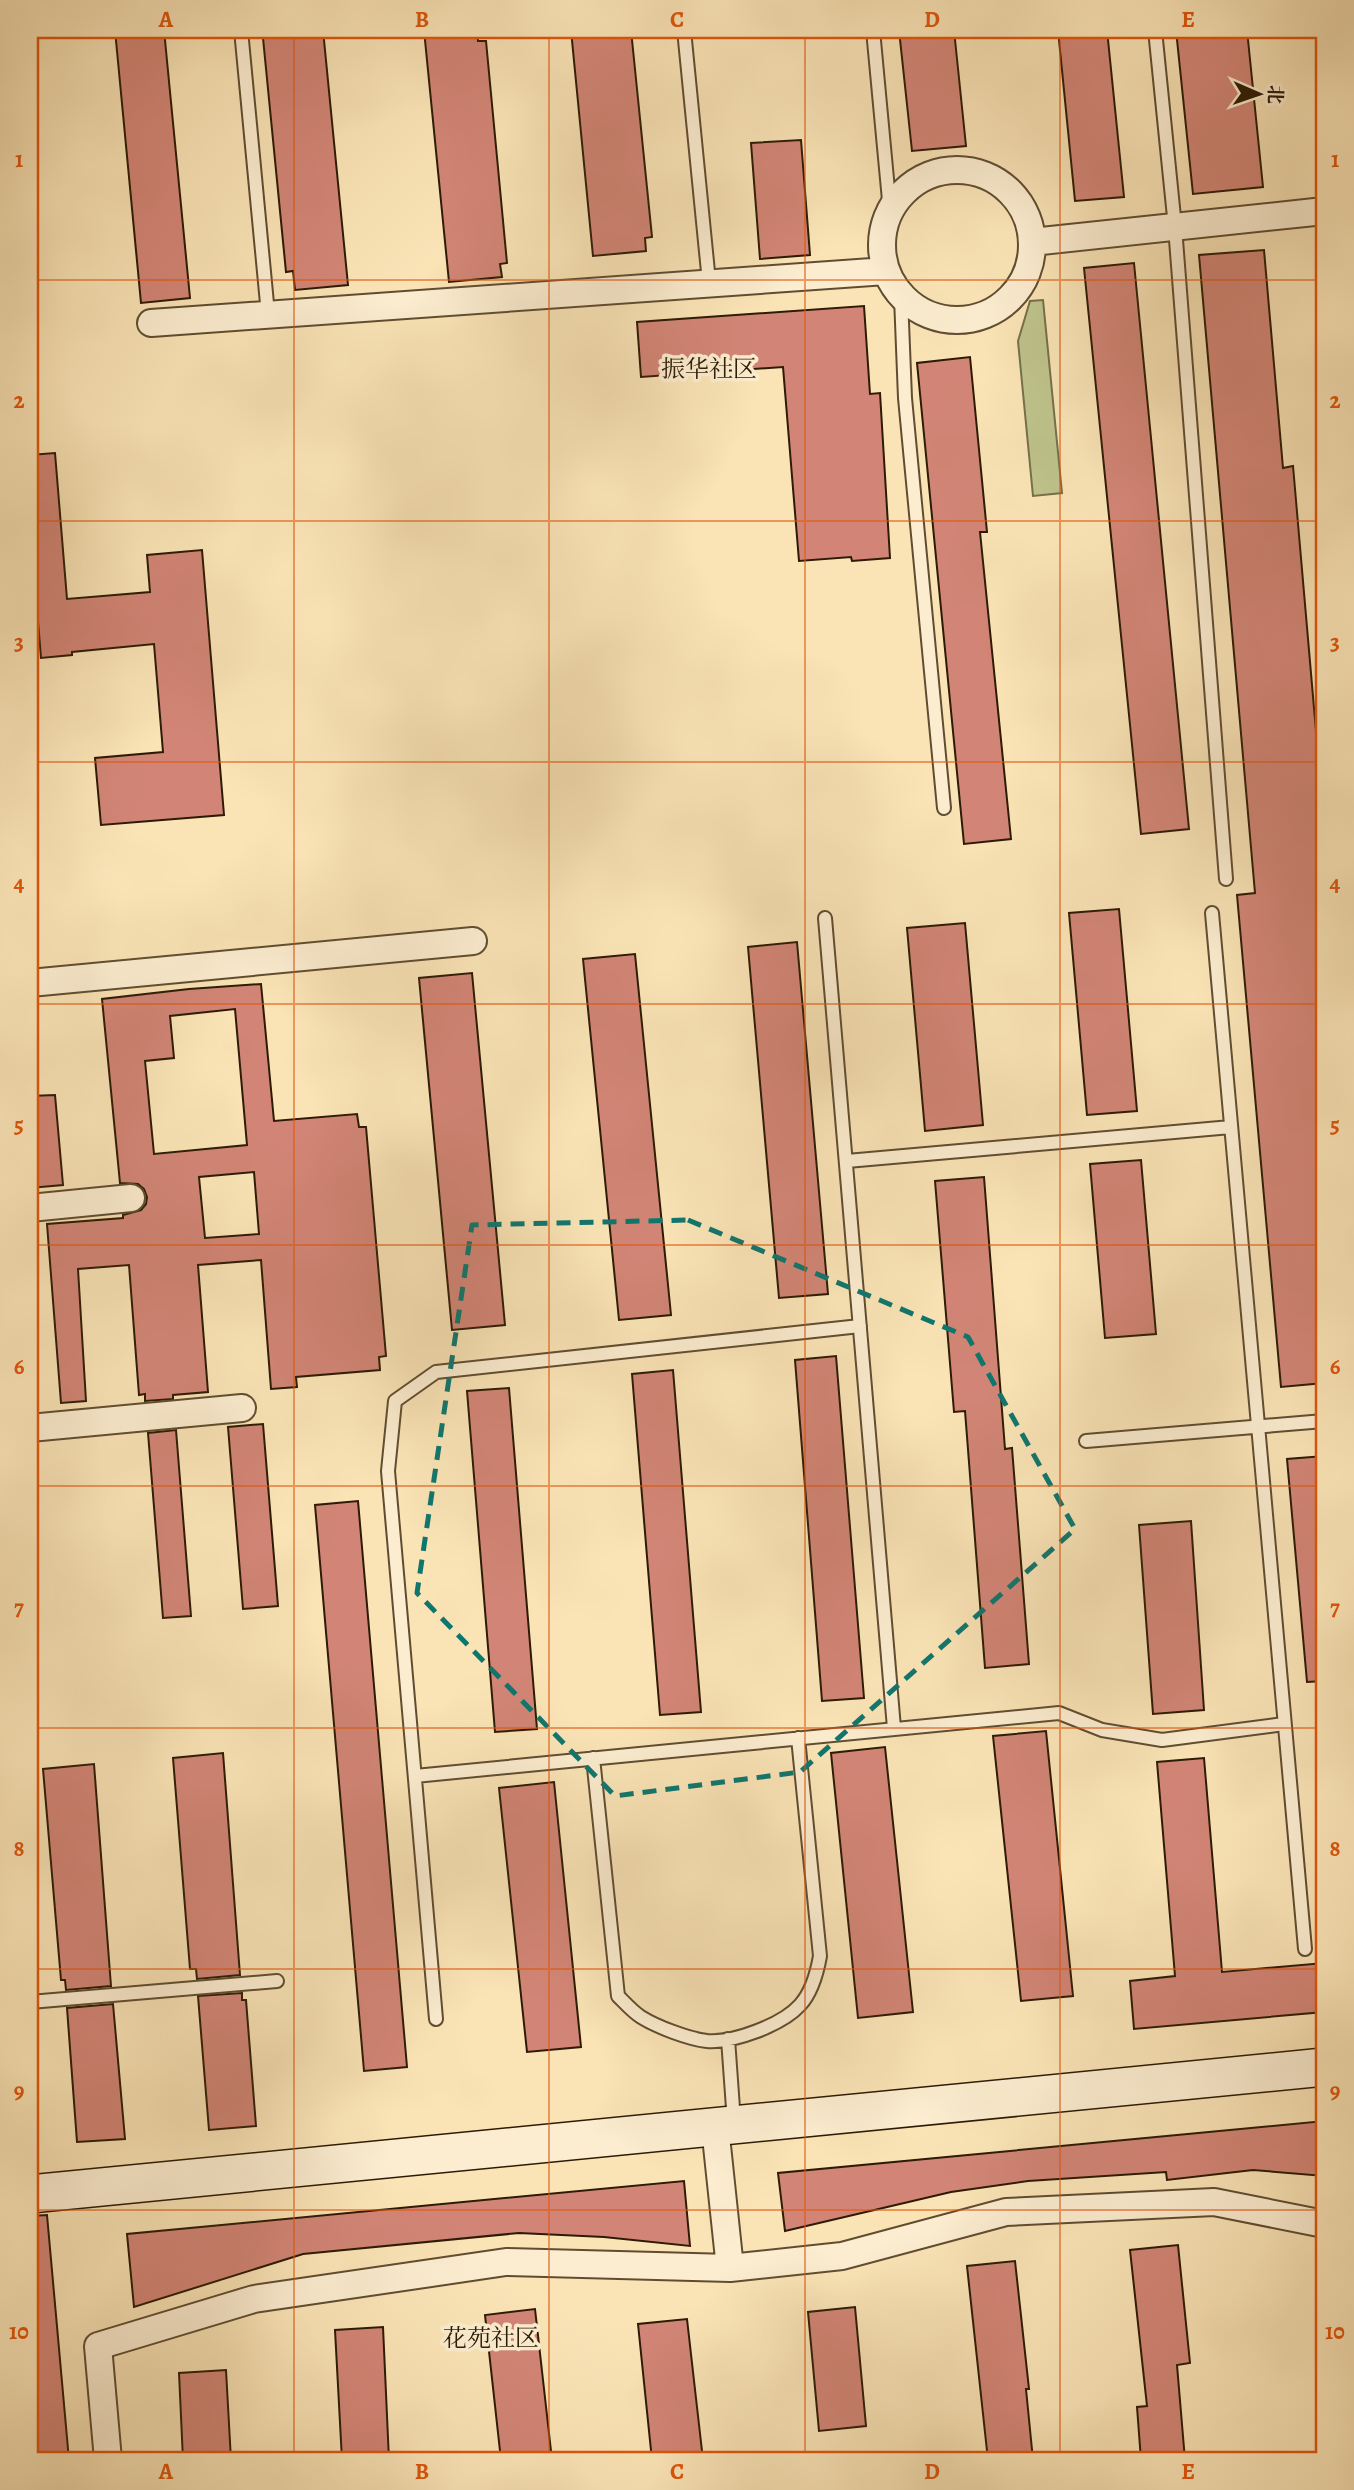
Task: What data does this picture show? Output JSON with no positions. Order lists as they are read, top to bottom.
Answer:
{
  "districts": ["振华社区", "花苑社区"],
  "north": "right",
  "grid": {
    "columns": [
      "A",
      "B",
      "C",
      "D",
      "E"
    ],
    "rows": [
      "1",
      "2",
      "3",
      "4",
      "5",
      "6",
      "7",
      "8",
      "9",
      "10"
    ]
  }
}
